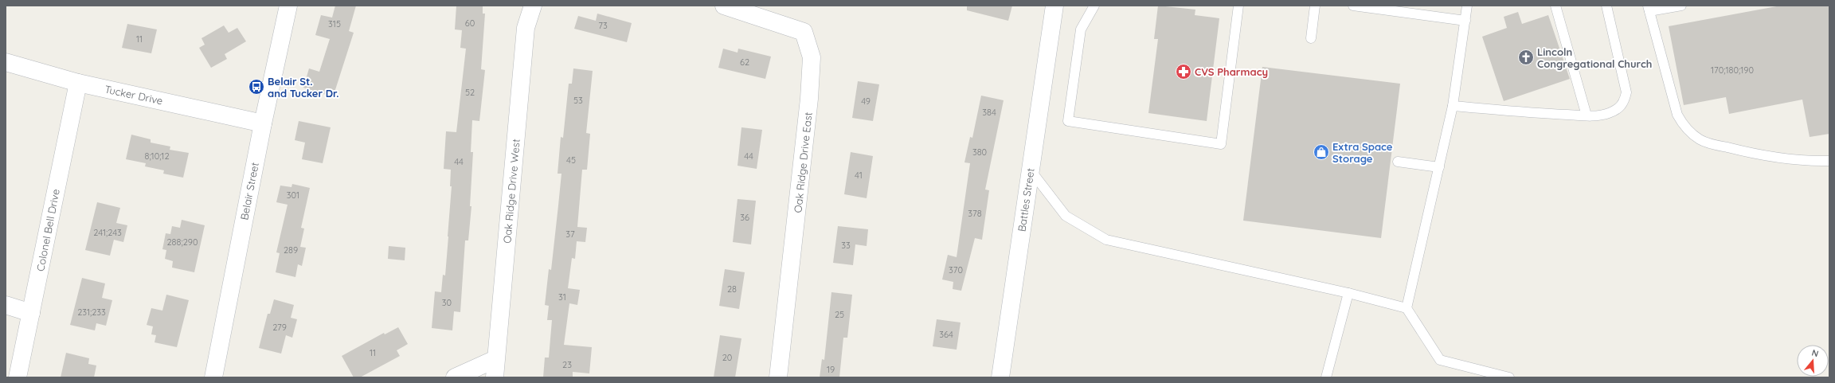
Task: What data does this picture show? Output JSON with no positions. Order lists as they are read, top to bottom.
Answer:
{
  "streets": {
    "street": [
      "Tucker Drive",
      "Oak Ridge Drive East",
      "Belair Street",
      "Oak Ridge Drive West",
      "Battles Street",
      "Colonel Bell Drive"
    ]
  },
  "crossings": [
    ["Tucker Drive", "Belair Street"],
    ["Tucker Drive", "Colonel Bell Drive"]
  ],
  "places": {
    "church": ["Lincoln Congregational Church"],
    "pharmacy": ["CVS Pharmacy"],
    "bus stop": ["Belair St. and Tucker Dr."],
    "shop": ["Extra Space Storage"]
  },
  "house_numbers": [
    "60",
    "315",
    "73",
    "11",
    "62",
    "170;180;190",
    "52",
    "53",
    "49",
    "384",
    "380",
    "8;10;12",
    "44",
    "45",
    "44",
    "41",
    "301",
    "378",
    "36",
    "241;243",
    "37",
    "288;290",
    "33",
    "289",
    "370",
    "28",
    "31",
    "30",
    "231;233",
    "25",
    "279",
    "364",
    "11",
    "20",
    "23",
    "19"
  ],
  "north": "top"
}
